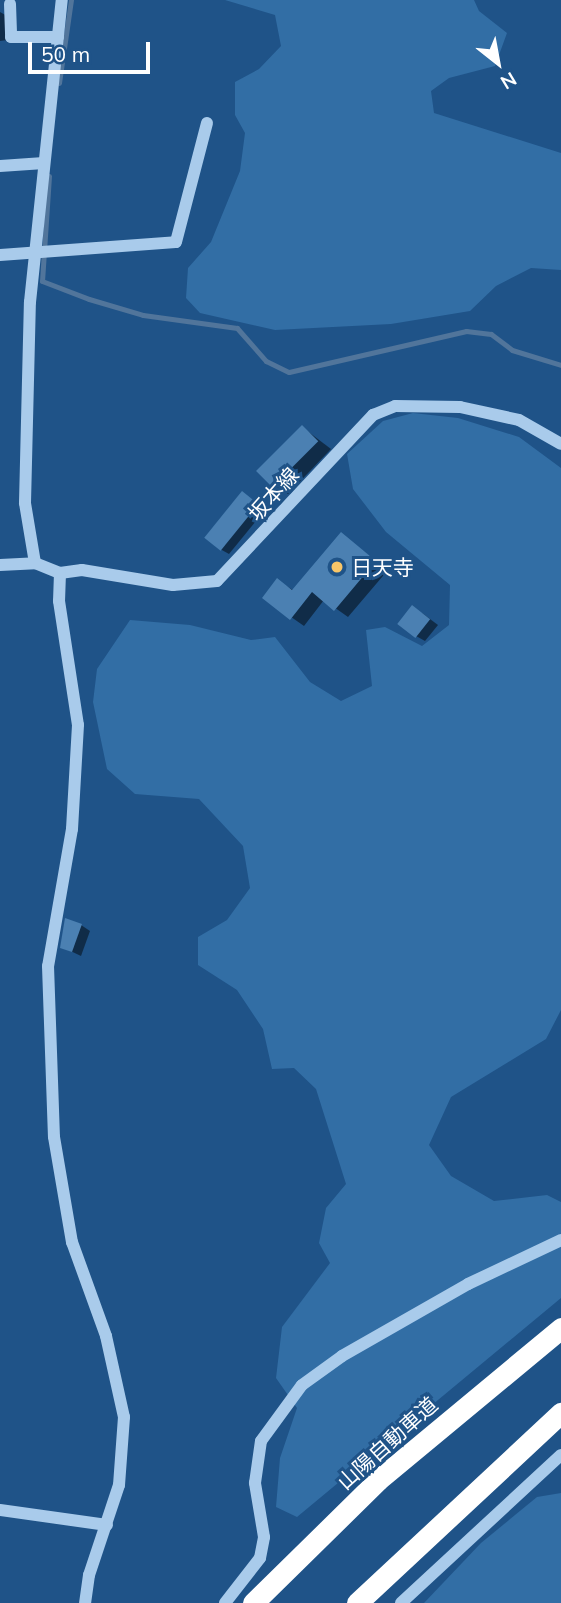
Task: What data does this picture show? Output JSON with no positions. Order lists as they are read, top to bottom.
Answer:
{
  "streets": {
    "highway": ["山陽自動車道"],
    "street": ["坂本線"]
  },
  "places": ["日天寺"],
  "scale_bar": "50 m",
  "north": "bottom right"
}
